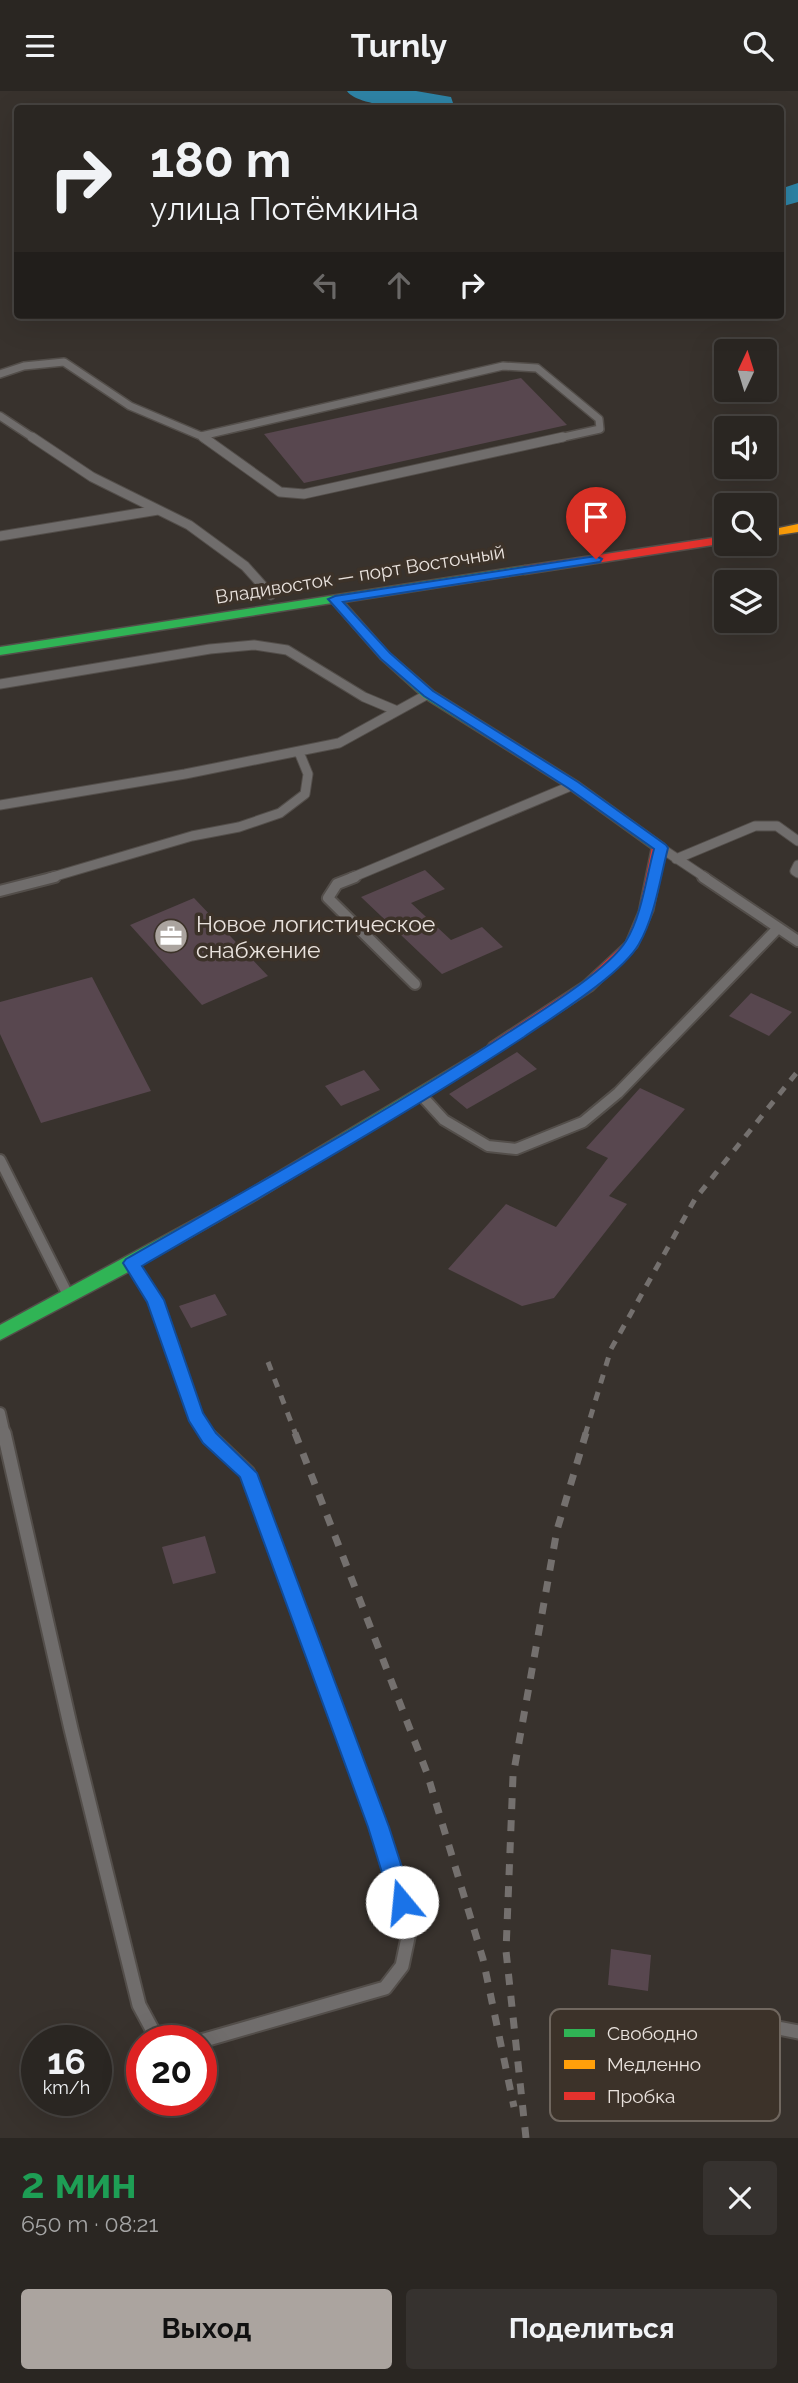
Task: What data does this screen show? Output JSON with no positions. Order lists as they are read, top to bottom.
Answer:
{
  "streets": {
    "main road": ["Владивосток — порт Восточный"]
  },
  "places": {
    "office": ["Новое логистическое снабжение"]
  },
  "legend": ["Свободно", "Медленно", "Пробка"],
  "north": "top",
  "page": {
    "header": "Turnly",
    "turn": ["180 m", "улица Потёмкина"],
    "speed": "16 km/h",
    "limit": "20",
    "heading": ["2 мин", "650 m · 08:21"],
    "buttons": ["Выход", "Поделиться"]
  }
}
